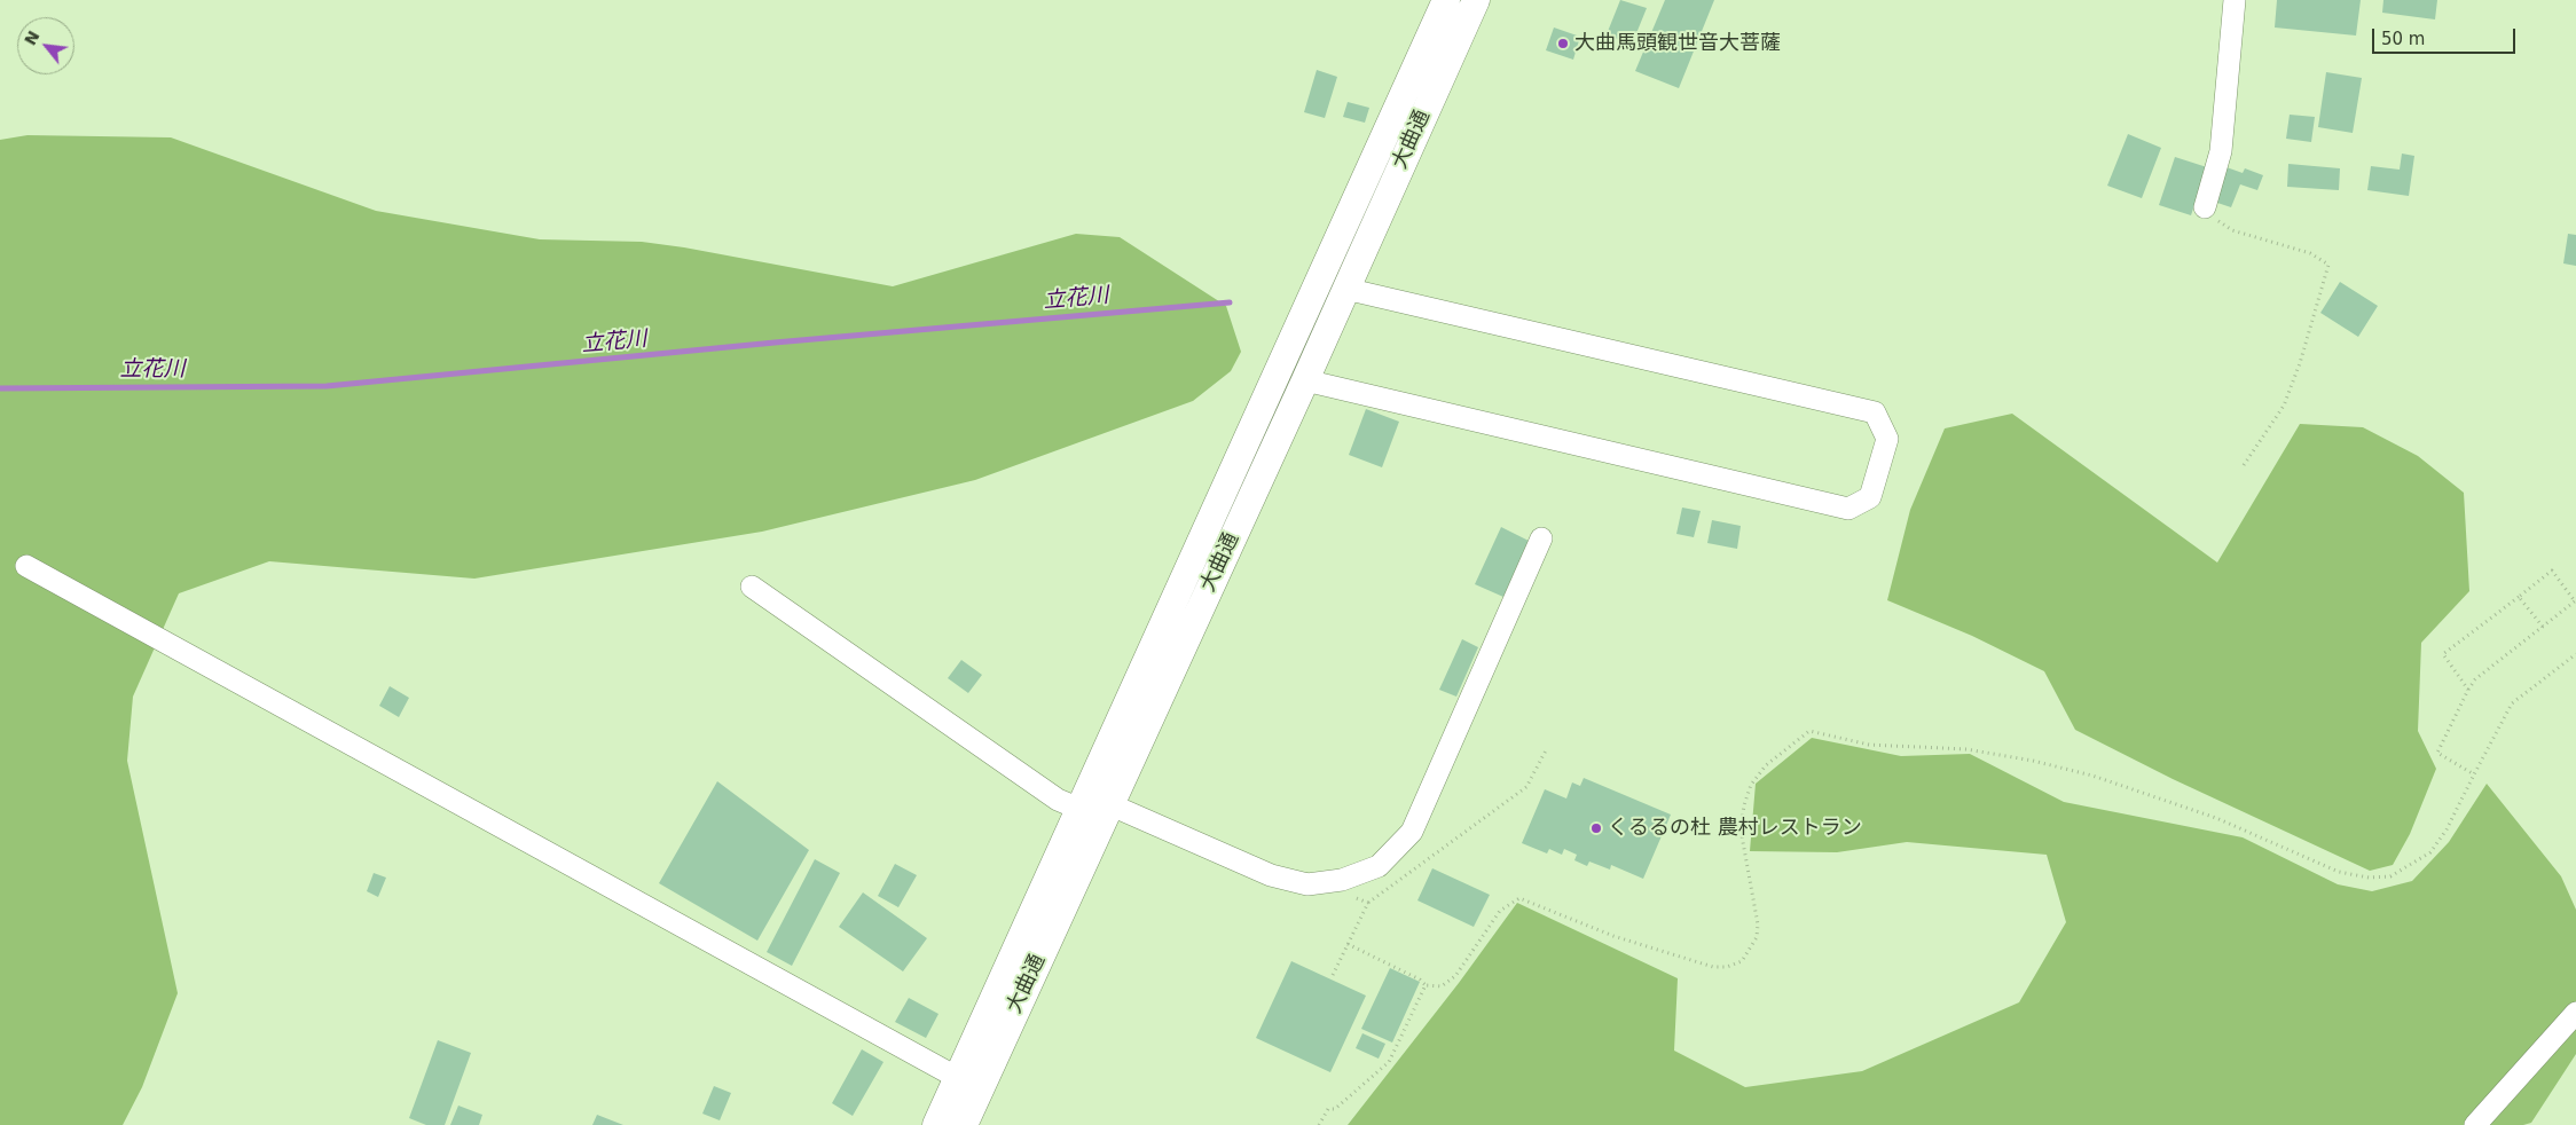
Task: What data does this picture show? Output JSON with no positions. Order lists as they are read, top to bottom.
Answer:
{
  "streets": {
    "main road": ["大曲通"]
  },
  "water": ["立花川"],
  "places": ["大曲馬頭観世音大菩薩", "くるるの杜 農村レストラン"],
  "scale_bar": "50 m",
  "north": "top left"
}
